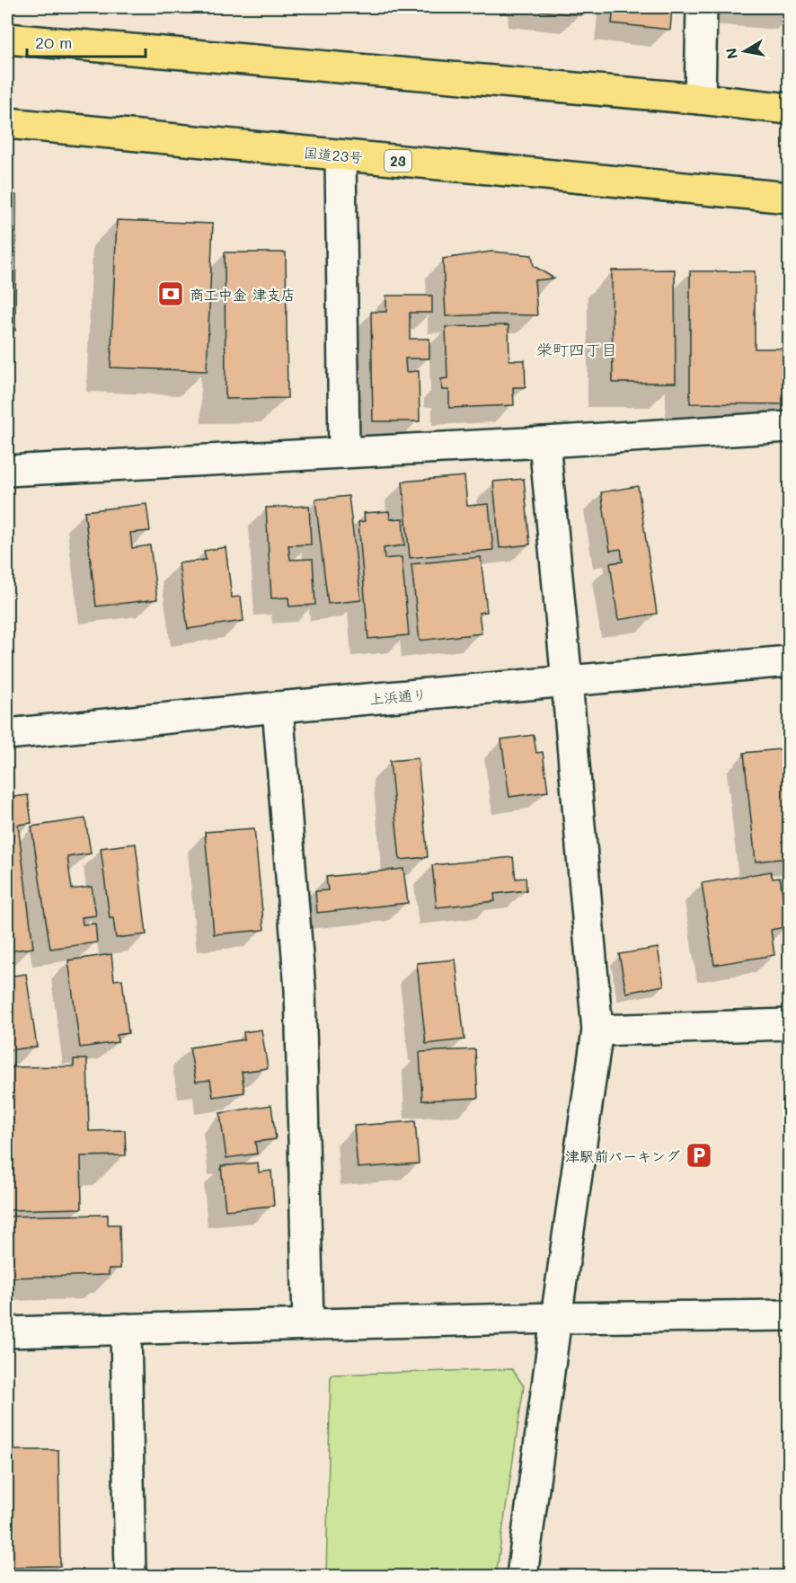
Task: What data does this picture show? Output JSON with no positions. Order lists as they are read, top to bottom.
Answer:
{
  "streets": {
    "highway": ["国道23号", "23"],
    "street": ["上浜通り"]
  },
  "districts": ["栄町四丁目"],
  "places": {
    "bank": ["商工中金 津支店"],
    "parking": ["津駅前パーキング"]
  },
  "scale_bar": "20 m",
  "north": "left"
}
